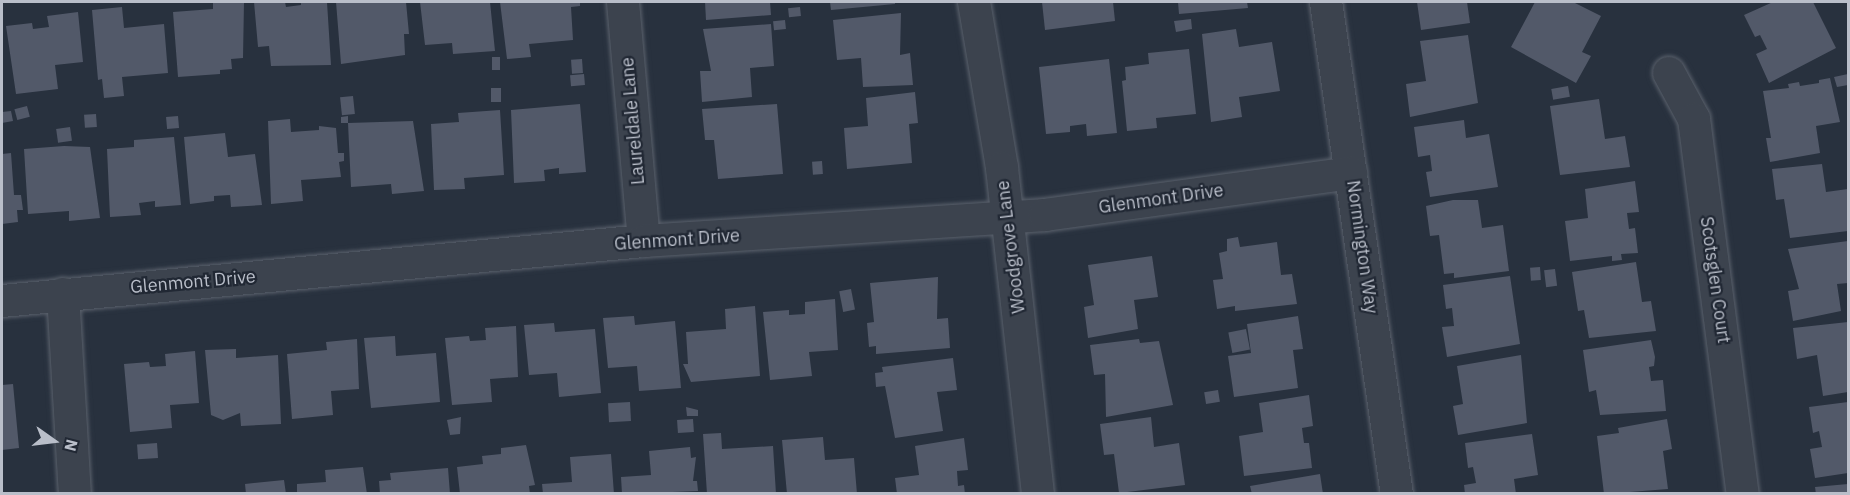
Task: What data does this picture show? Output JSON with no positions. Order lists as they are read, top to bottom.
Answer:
{
  "streets": {
    "street": [
      "Laureldale Lane",
      "Glenmont Drive",
      "Woodgrove Lane",
      "Normington Way",
      "Scotsglen Court"
    ]
  },
  "crossings": [
    ["Laureldale Lane", "Glenmont Drive"],
    ["Glenmont Drive", "Woodgrove Lane"],
    ["Glenmont Drive", "Normington Way"]
  ],
  "north": "right"
}
